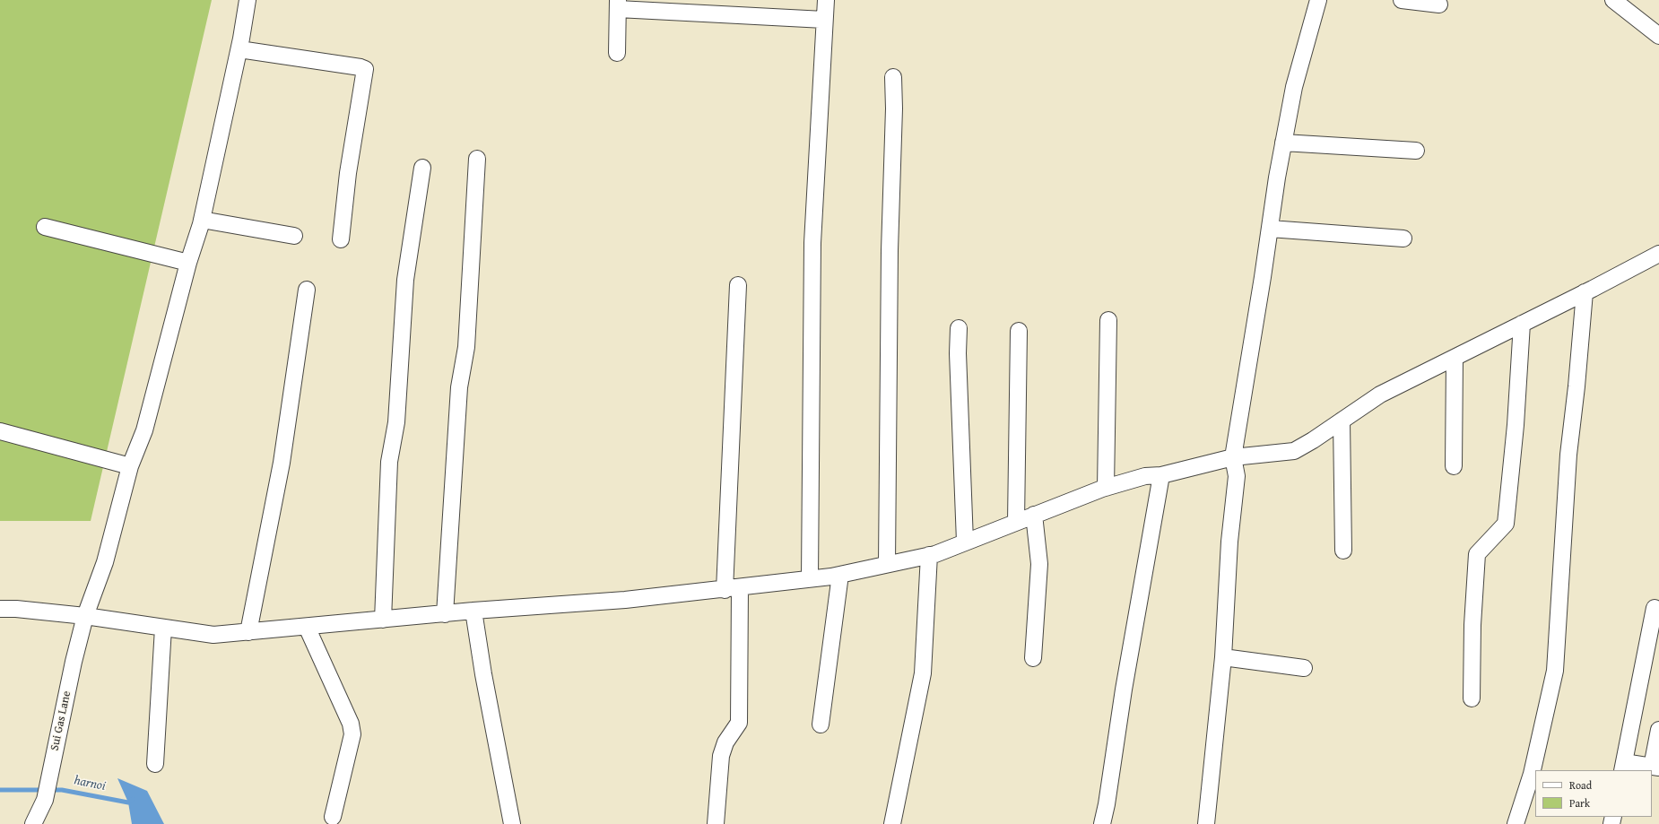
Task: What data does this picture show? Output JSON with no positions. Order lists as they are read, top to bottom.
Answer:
{
  "streets": {
    "street": ["Sui Gas Lane"]
  },
  "water": ["harnoi"],
  "legend": ["Road", "Park"]
}
